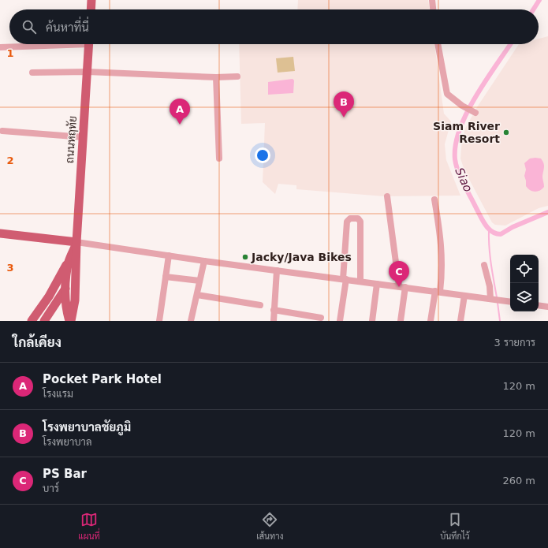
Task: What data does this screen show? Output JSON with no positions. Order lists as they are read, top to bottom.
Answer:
{
  "streets": {
    "main road": ["ถนนหฤทัย"]
  },
  "water": ["Siao"],
  "places": ["Siam River Resort", "Jacky/Java Bikes"],
  "page": {
    "search": "ค้นหาที่นี่",
    "pins": ["B", "A", "C"],
    "heading": ["ใกล้เคียง", "3 รายการ"],
    "list": [
      {
        "mark": "A",
        "name": "Pocket Park Hotel",
        "note": "โรงแรม",
        "value": "120 m"
      },
      {
        "mark": "B",
        "name": "โรงพยาบาลชัยภูมิ",
        "note": "โรงพยาบาล",
        "value": "120 m"
      },
      {
        "mark": "C",
        "name": "PS Bar",
        "note": "บาร์",
        "value": "260 m"
      }
    ],
    "nav": ["แผนที่", "เส้นทาง", "บันทึกไว้"]
  },
  "grid": {
    "rows": ["1", "2", "3"]
  }
}
